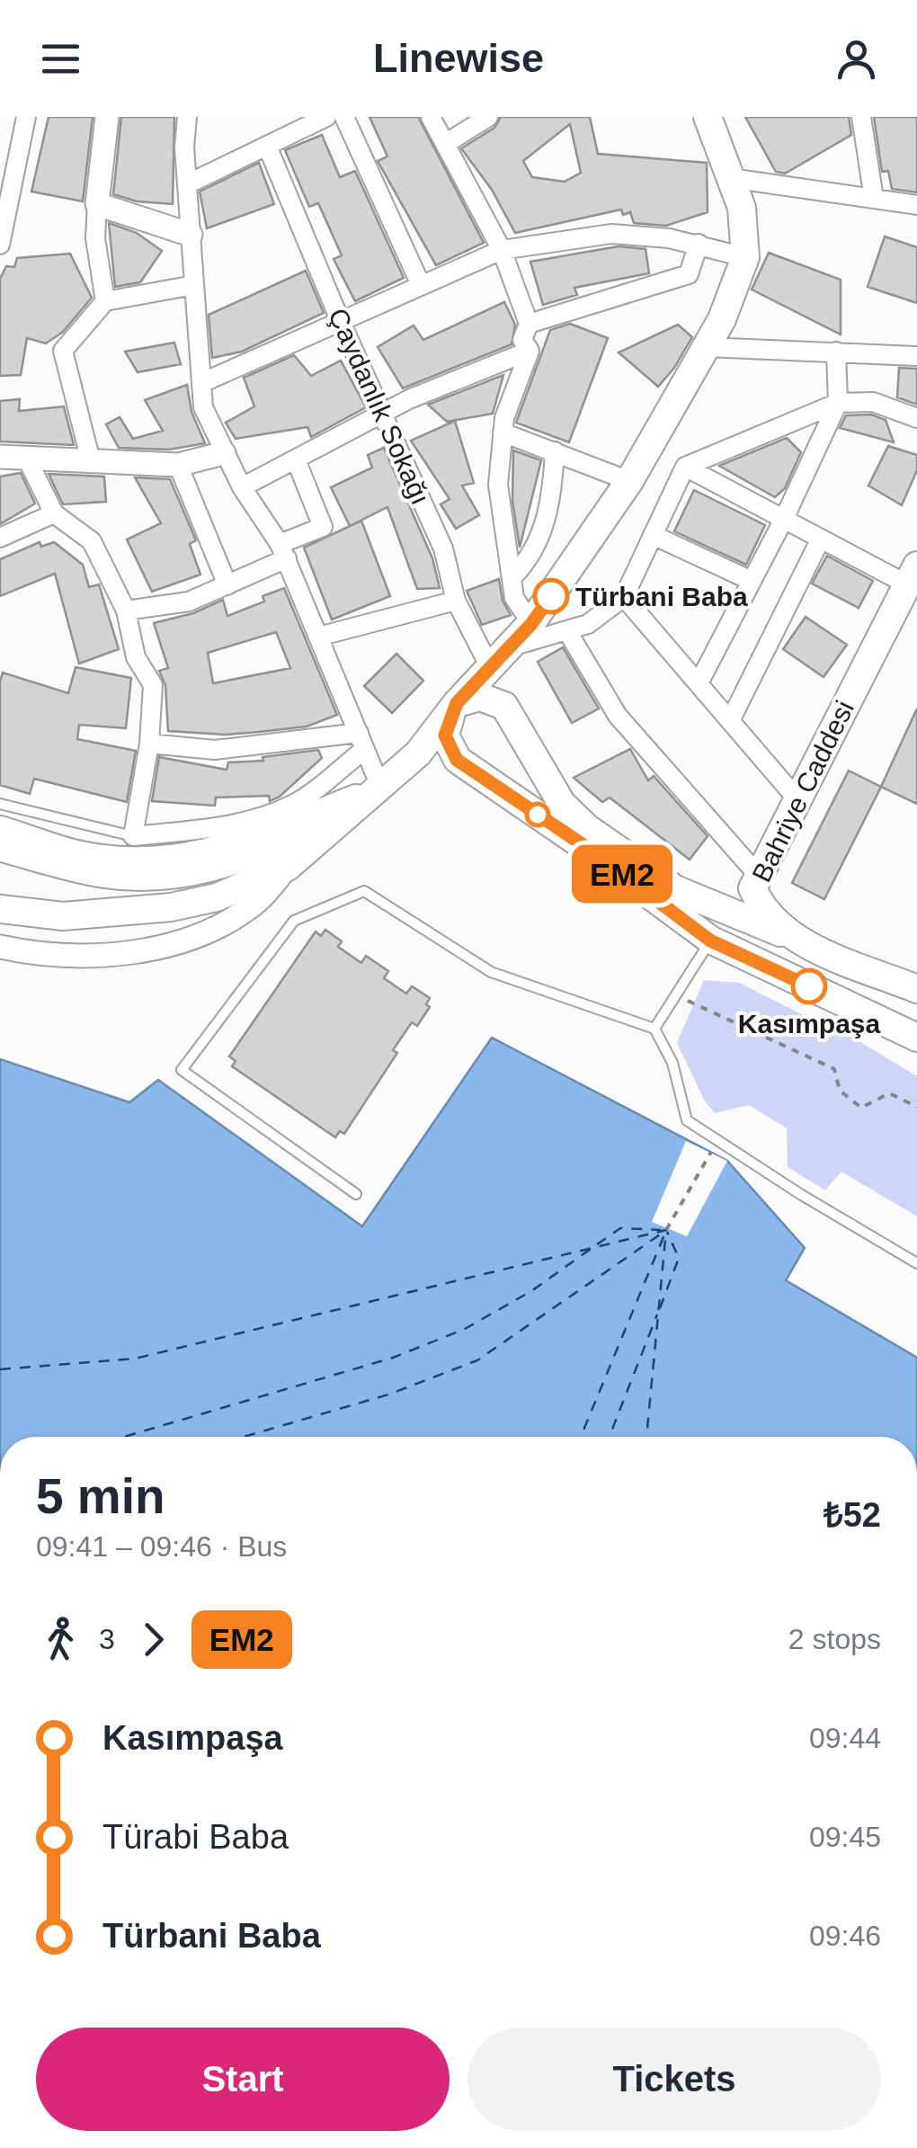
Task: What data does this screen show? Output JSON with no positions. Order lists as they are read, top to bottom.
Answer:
{
  "streets": {
    "main road": ["Bahriye Caddesi"],
    "street": ["Çaydanlık Sokağı"]
  },
  "places": ["Türbani Baba", "Kasımpaşa"],
  "lines": ["bus line EM2"],
  "page": {
    "header": "Linewise",
    "on_map": "EM2",
    "heading": ["5 min", "09:41 – 09:46 · Bus", "₺52"],
    "legs": ["3", "EM2", "2 stops"],
    "list": [
      {
        "name": "Kasımpaşa",
        "value": "09:44"
      },
      {
        "name": "Türabi Baba",
        "value": "09:45"
      },
      {
        "name": "Türbani Baba",
        "value": "09:46"
      }
    ],
    "buttons": ["Start", "Tickets"]
  }
}
